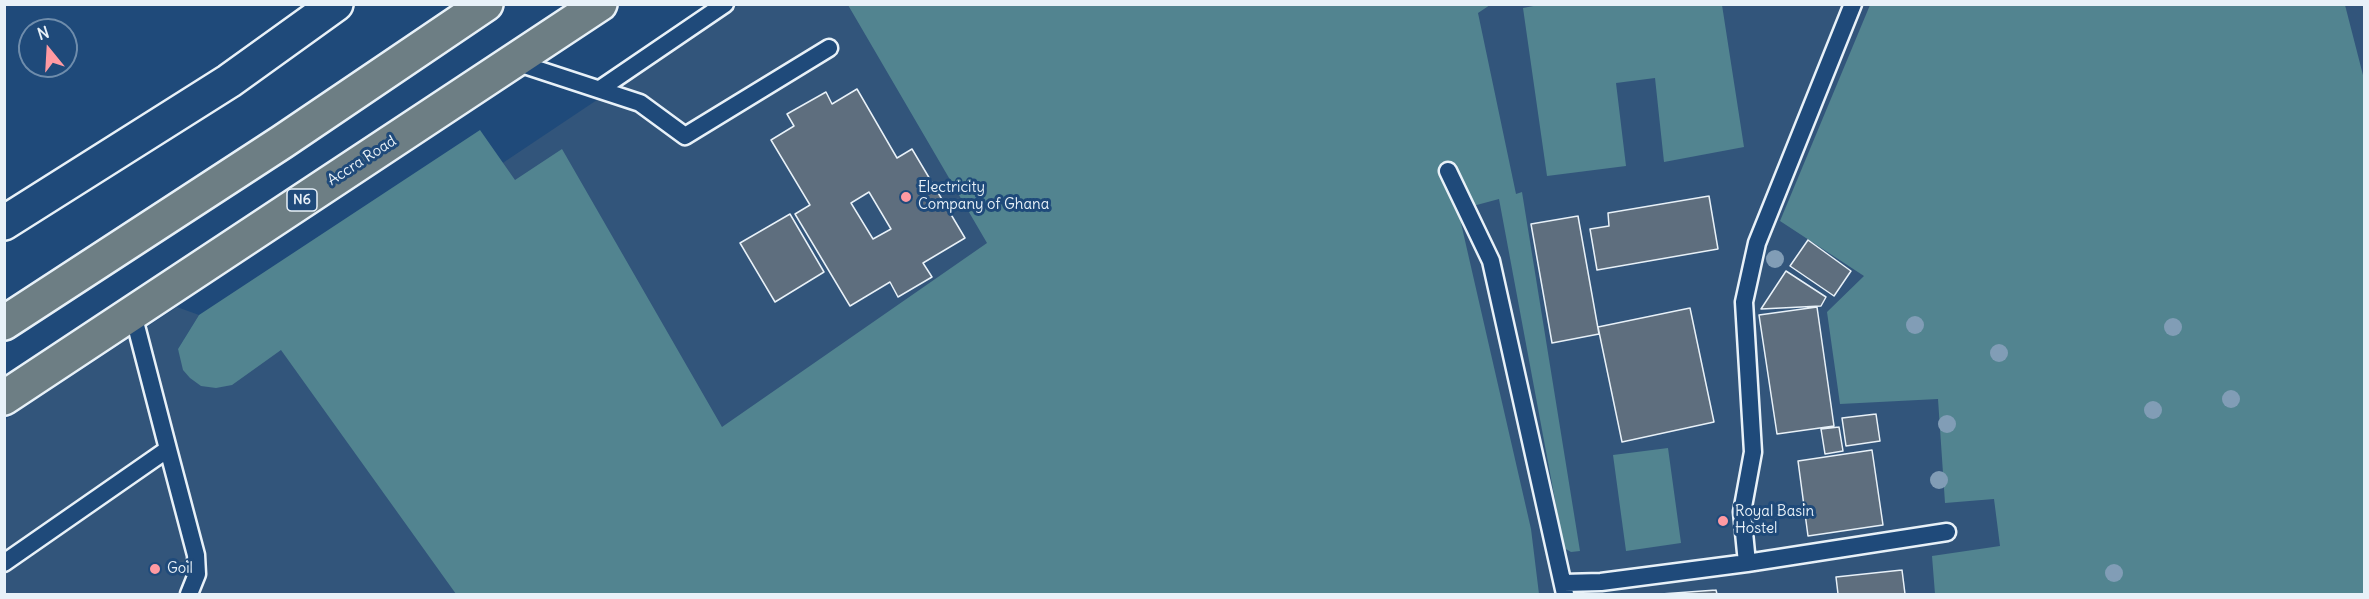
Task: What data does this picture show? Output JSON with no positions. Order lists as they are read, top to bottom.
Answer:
{
  "streets": {
    "highway": ["Accra Road", "N6"]
  },
  "places": ["Electricity Company of Ghana", "Royal Basin Hostel", "Goil"],
  "north": "top"
}
